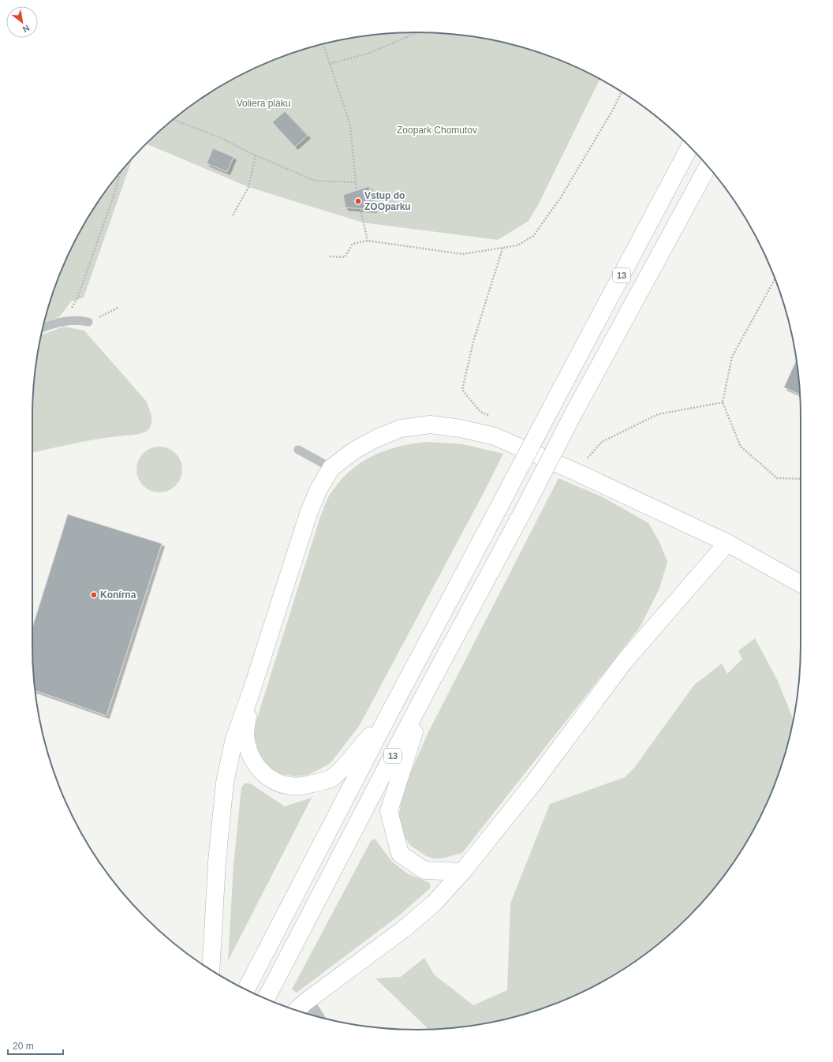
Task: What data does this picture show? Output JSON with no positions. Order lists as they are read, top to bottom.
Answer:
{
  "streets": {
    "main road": ["13"]
  },
  "parks": ["Voliera pláku", "Zoopark Chomutov"],
  "places": ["Vstup do ZOOparku", "Konírna"],
  "scale_bar": "20 m",
  "north": "bottom right"
}
